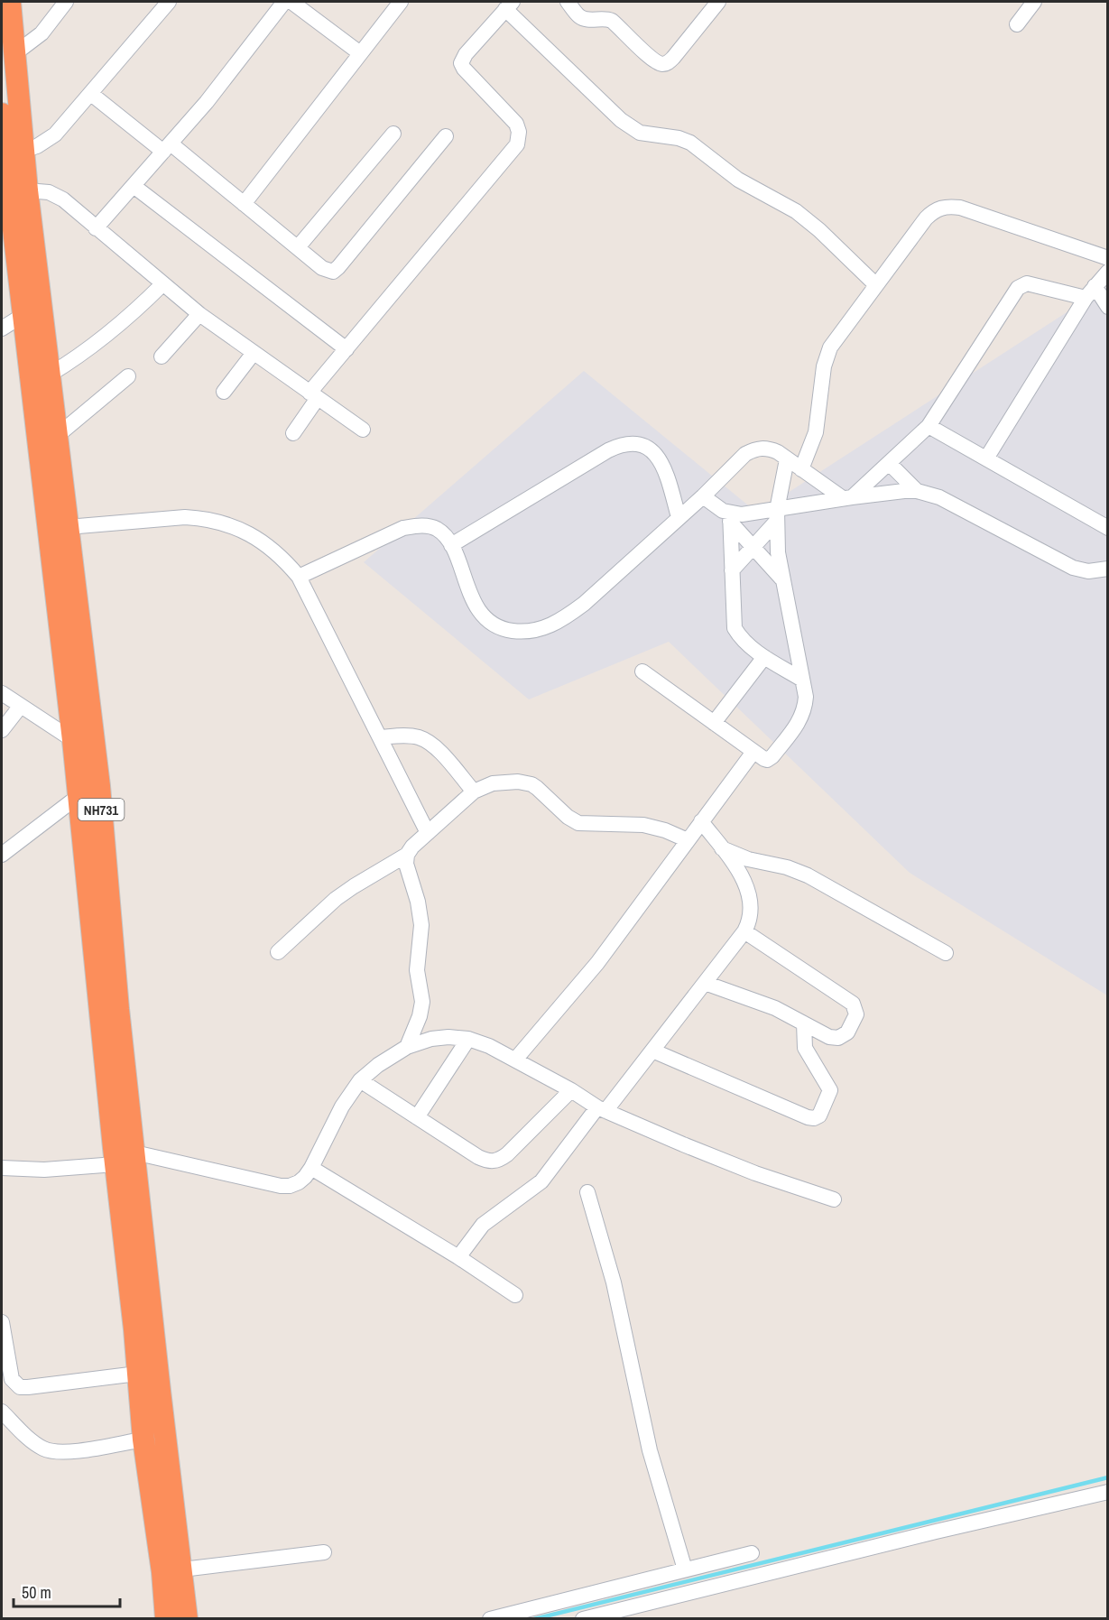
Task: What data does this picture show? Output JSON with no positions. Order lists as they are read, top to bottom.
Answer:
{
  "streets": {
    "highway": ["NH731"]
  },
  "scale_bar": "50 m"
}
